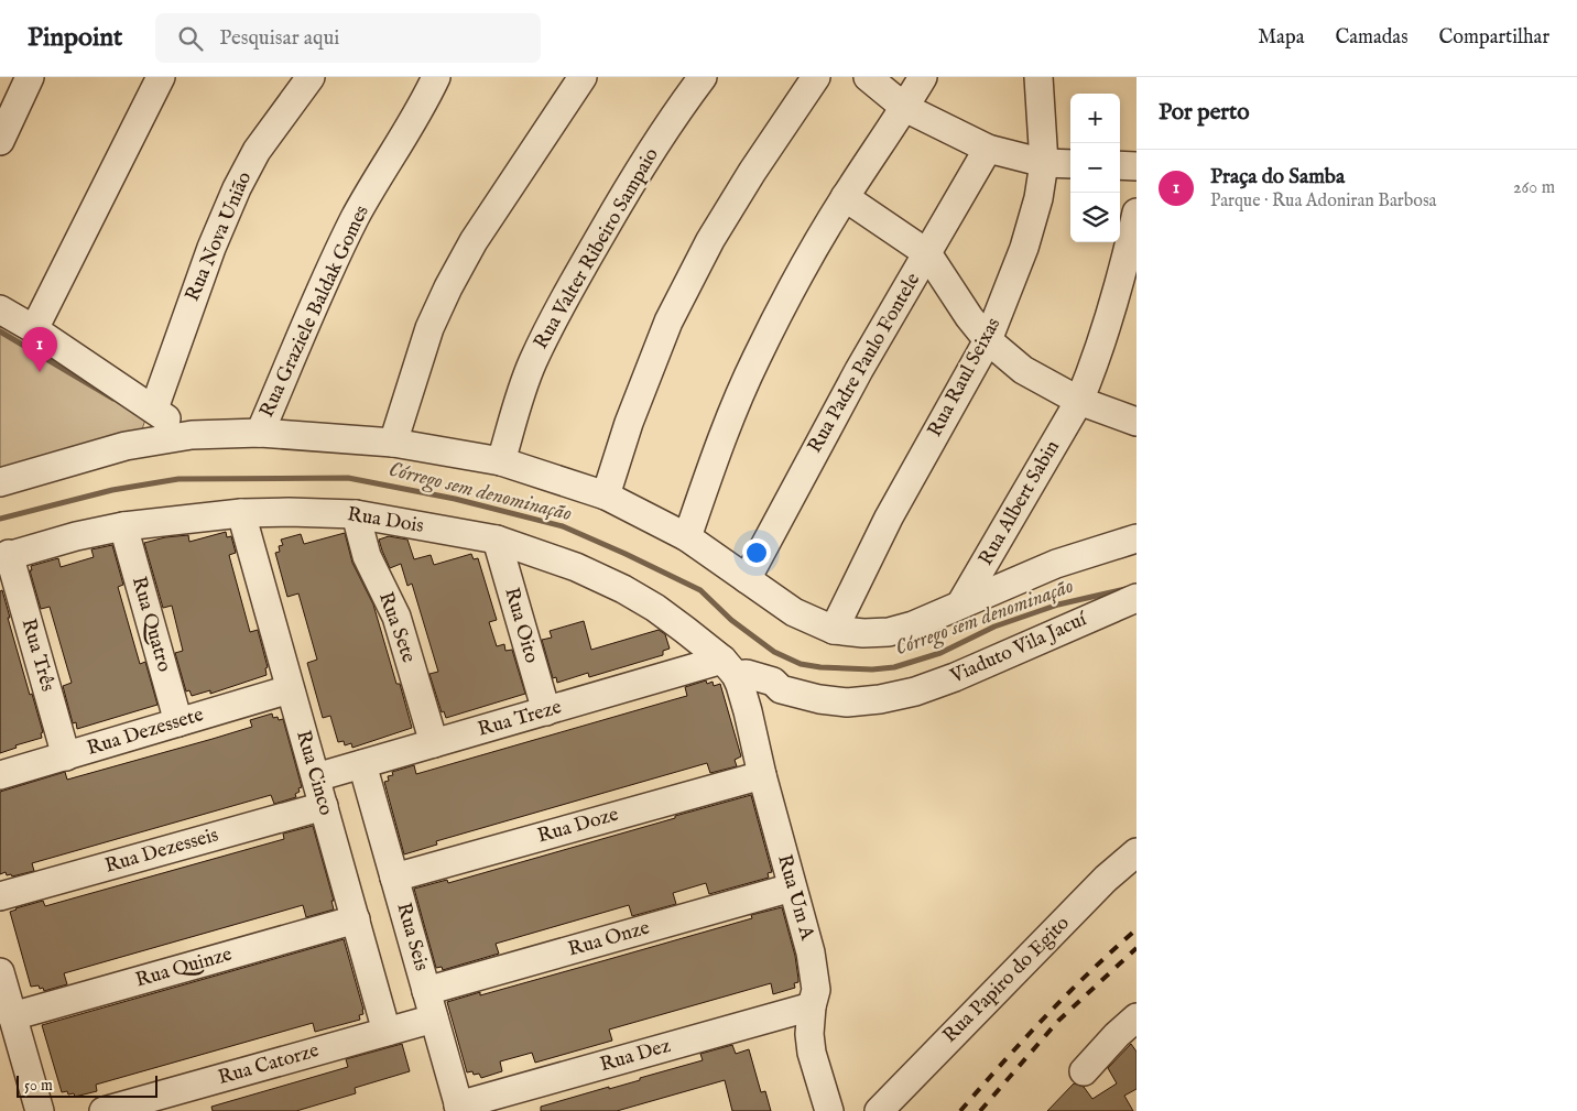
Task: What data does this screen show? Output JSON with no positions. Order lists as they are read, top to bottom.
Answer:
{
  "streets": {
    "street": [
      "Rua Nova União",
      "Rua Valter Ribeiro Sampaio",
      "Rua Graziele Baldak Gomes",
      "Rua Padre Paulo Fontele",
      "Rua Raul Seixas",
      "Rua Albert Sabin",
      "Rua Dois",
      "Rua Quatro",
      "Rua Oito",
      "Rua Sete",
      "Viaduto Vila Jacuí",
      "Rua Três",
      "Rua Treze",
      "Rua Dezessete",
      "Rua Cinco",
      "Rua Doze",
      "Rua Dezesseis",
      "Rua Um A",
      "Rua Seis",
      "Rua Onze",
      "Rua Quinze",
      "Rua Papiro do Egito",
      "Rua Dez",
      "Rua Catorze"
    ]
  },
  "crossings": [
    ["Rua Dois", "Rua Quatro"],
    ["Rua Dois", "Rua Oito"],
    ["Rua Dois", "Rua Sete"],
    ["Rua Dois", "Viaduto Vila Jacuí"],
    ["Rua Dois", "Rua Três"],
    ["Rua Dois", "Rua Treze"],
    ["Rua Dois", "Rua Cinco"],
    ["Rua Dois", "Rua Um A"],
    ["Rua Quatro", "Rua Dezessete"],
    ["Rua Oito", "Rua Treze"],
    ["Rua Sete", "Rua Treze"],
    ["Viaduto Vila Jacuí", "Rua Treze"],
    ["Viaduto Vila Jacuí", "Rua Um A"],
    ["Rua Três", "Rua Dezessete"],
    ["Rua Treze", "Rua Cinco"],
    ["Rua Treze", "Rua Um A"],
    ["Rua Treze", "Rua Seis"],
    ["Rua Dezessete", "Rua Cinco"],
    ["Rua Cinco", "Rua Dezesseis"],
    ["Rua Cinco", "Rua Quinze"],
    ["Rua Cinco", "Rua Catorze"],
    ["Rua Doze", "Rua Um A"],
    ["Rua Doze", "Rua Seis"],
    ["Rua Um A", "Rua Onze"],
    ["Rua Um A", "Rua Dez"],
    ["Rua Seis", "Rua Onze"],
    ["Rua Seis", "Rua Dez"],
    ["Rua Seis", "Rua Catorze"]
  ],
  "water": ["Córrego sem denominação"],
  "scale_bar": "50 m",
  "page": {
    "header": "Pinpoint",
    "search": "Pesquisar aqui",
    "nav": ["Mapa", "Camadas", "Compartilhar"],
    "heading": "Por perto",
    "map_buttons": ["+", "−"],
    "list": [
      {
        "mark": "1",
        "name": "Praça do Samba",
        "note": "Parque · Rua Adoniran Barbosa",
        "value": "260 m"
      }
    ],
    "pins": "1",
    "scale": "50 m"
  }
}
